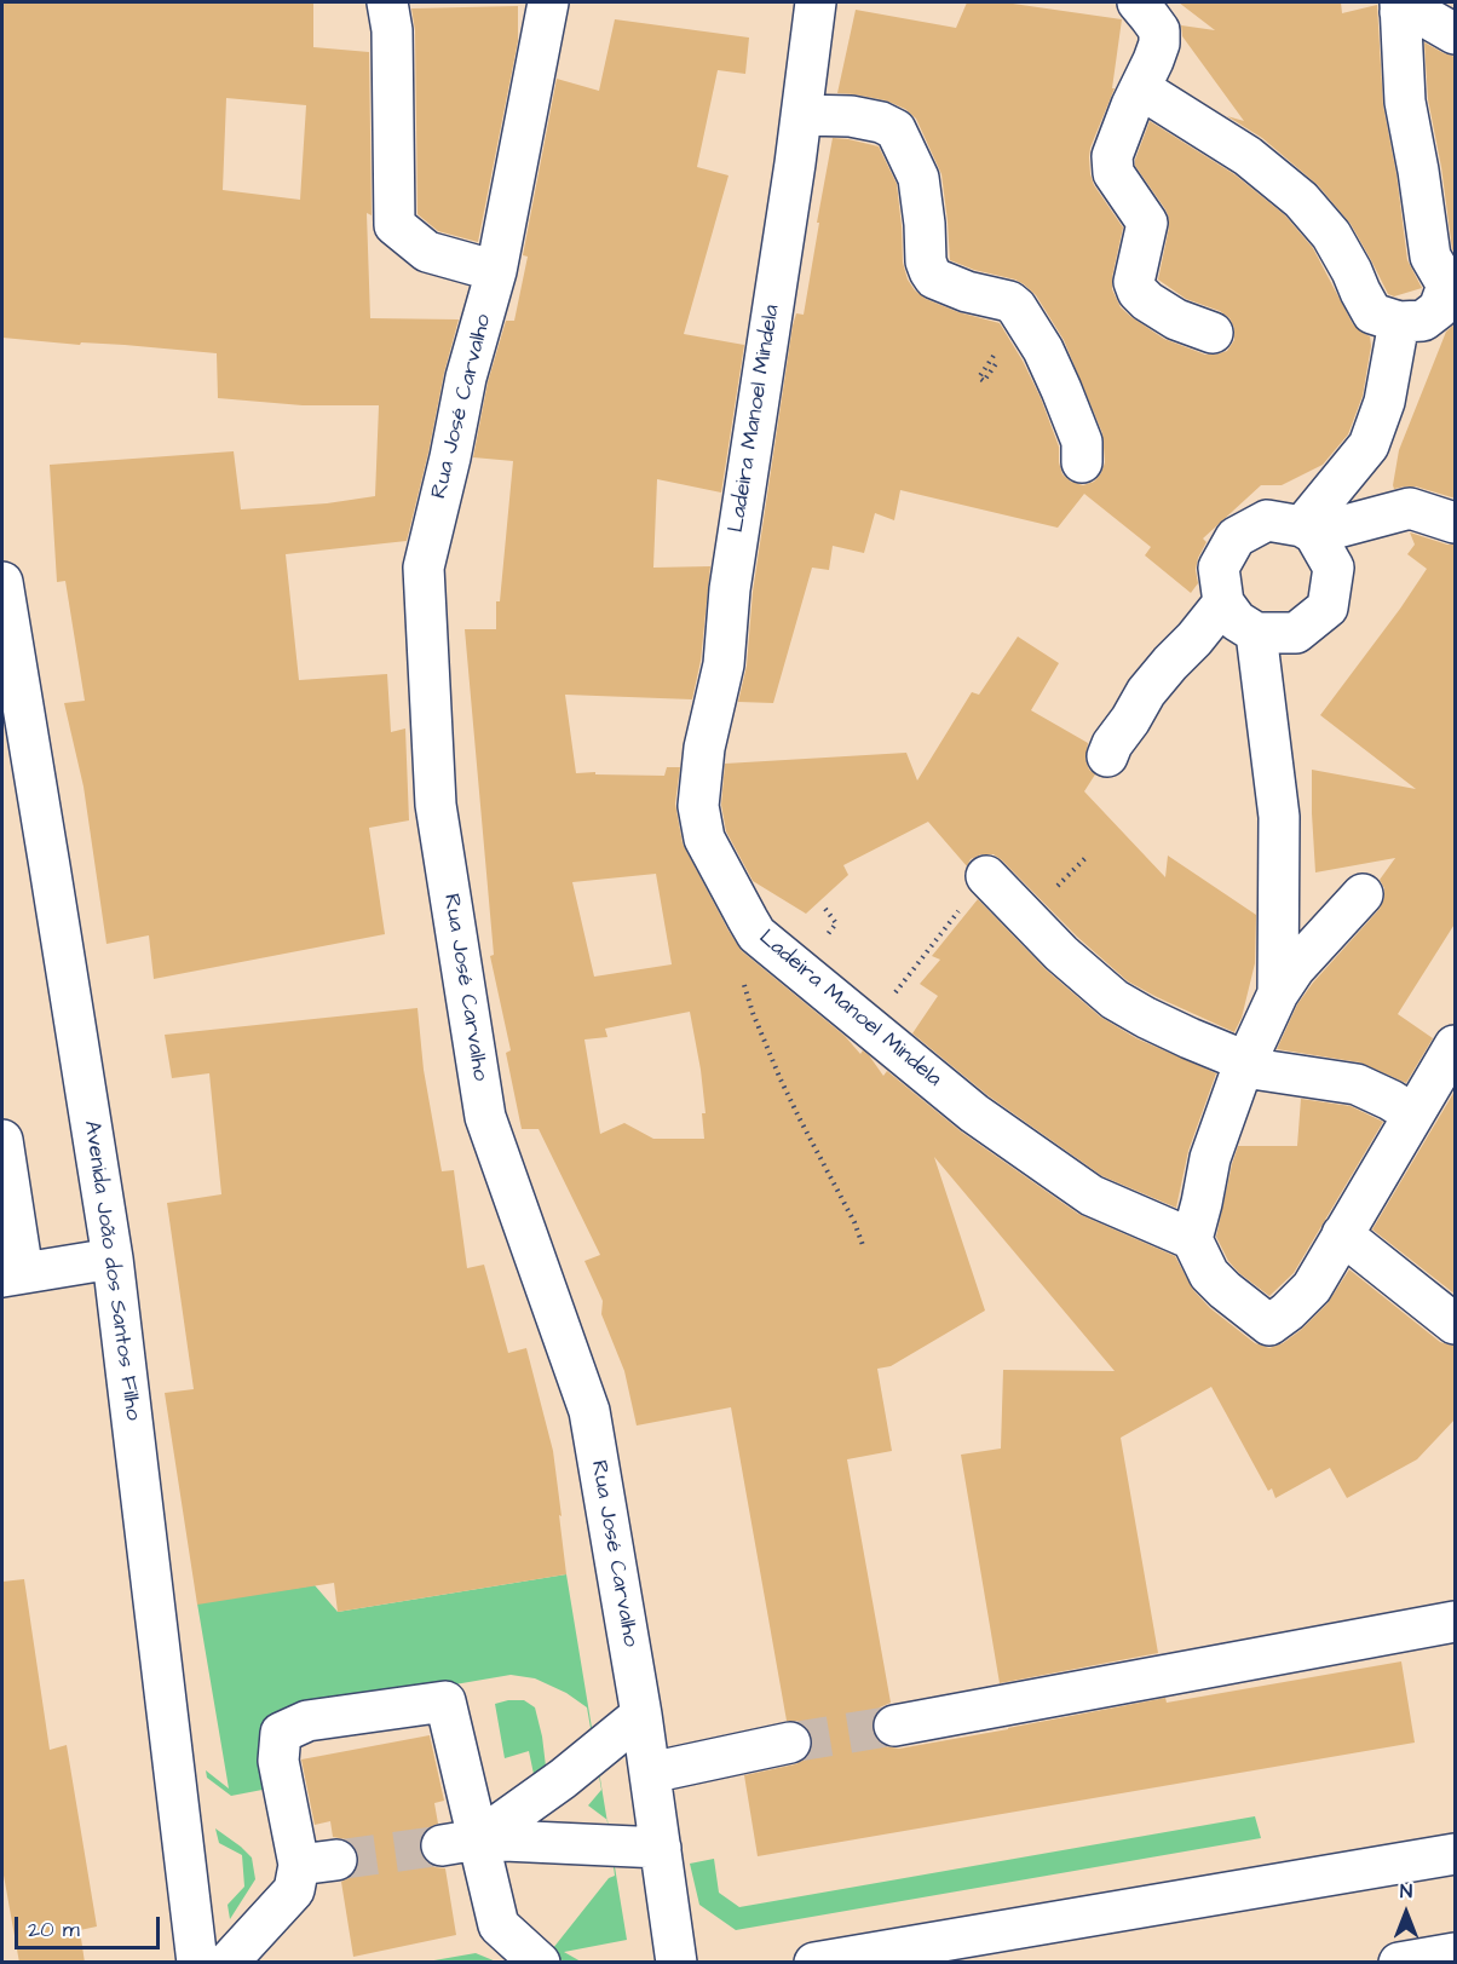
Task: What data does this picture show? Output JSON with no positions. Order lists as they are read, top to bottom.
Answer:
{
  "streets": {
    "street": ["Rua José Carvalho", "Ladeira Manoel Mindela", "Avenida João dos Santos Filho"]
  },
  "scale_bar": "20 m",
  "north": "top"
}
